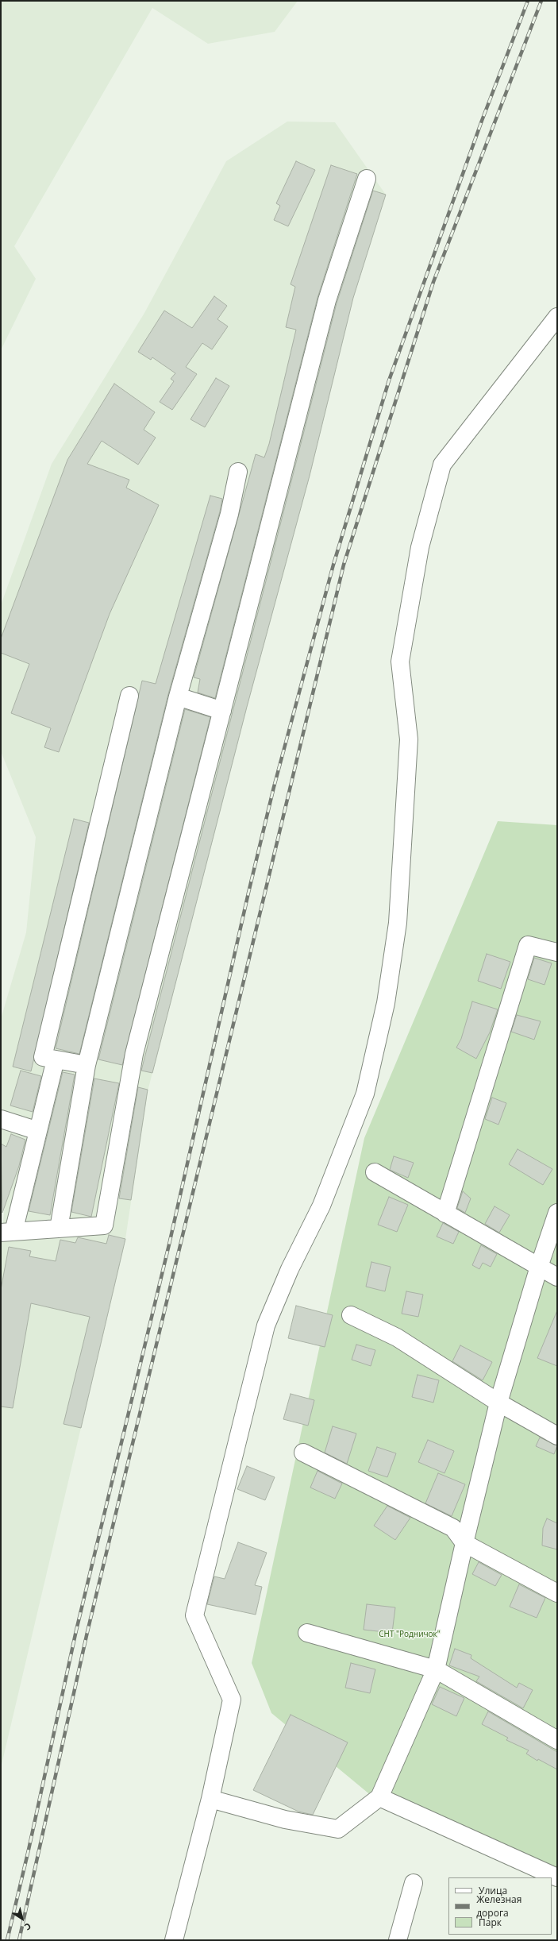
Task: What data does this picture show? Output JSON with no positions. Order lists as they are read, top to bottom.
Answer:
{
  "parks": ["СНТ \"Родничок\""],
  "legend": ["Улица", "Железная дорога", "Парк"],
  "north": "bottom right"
}
